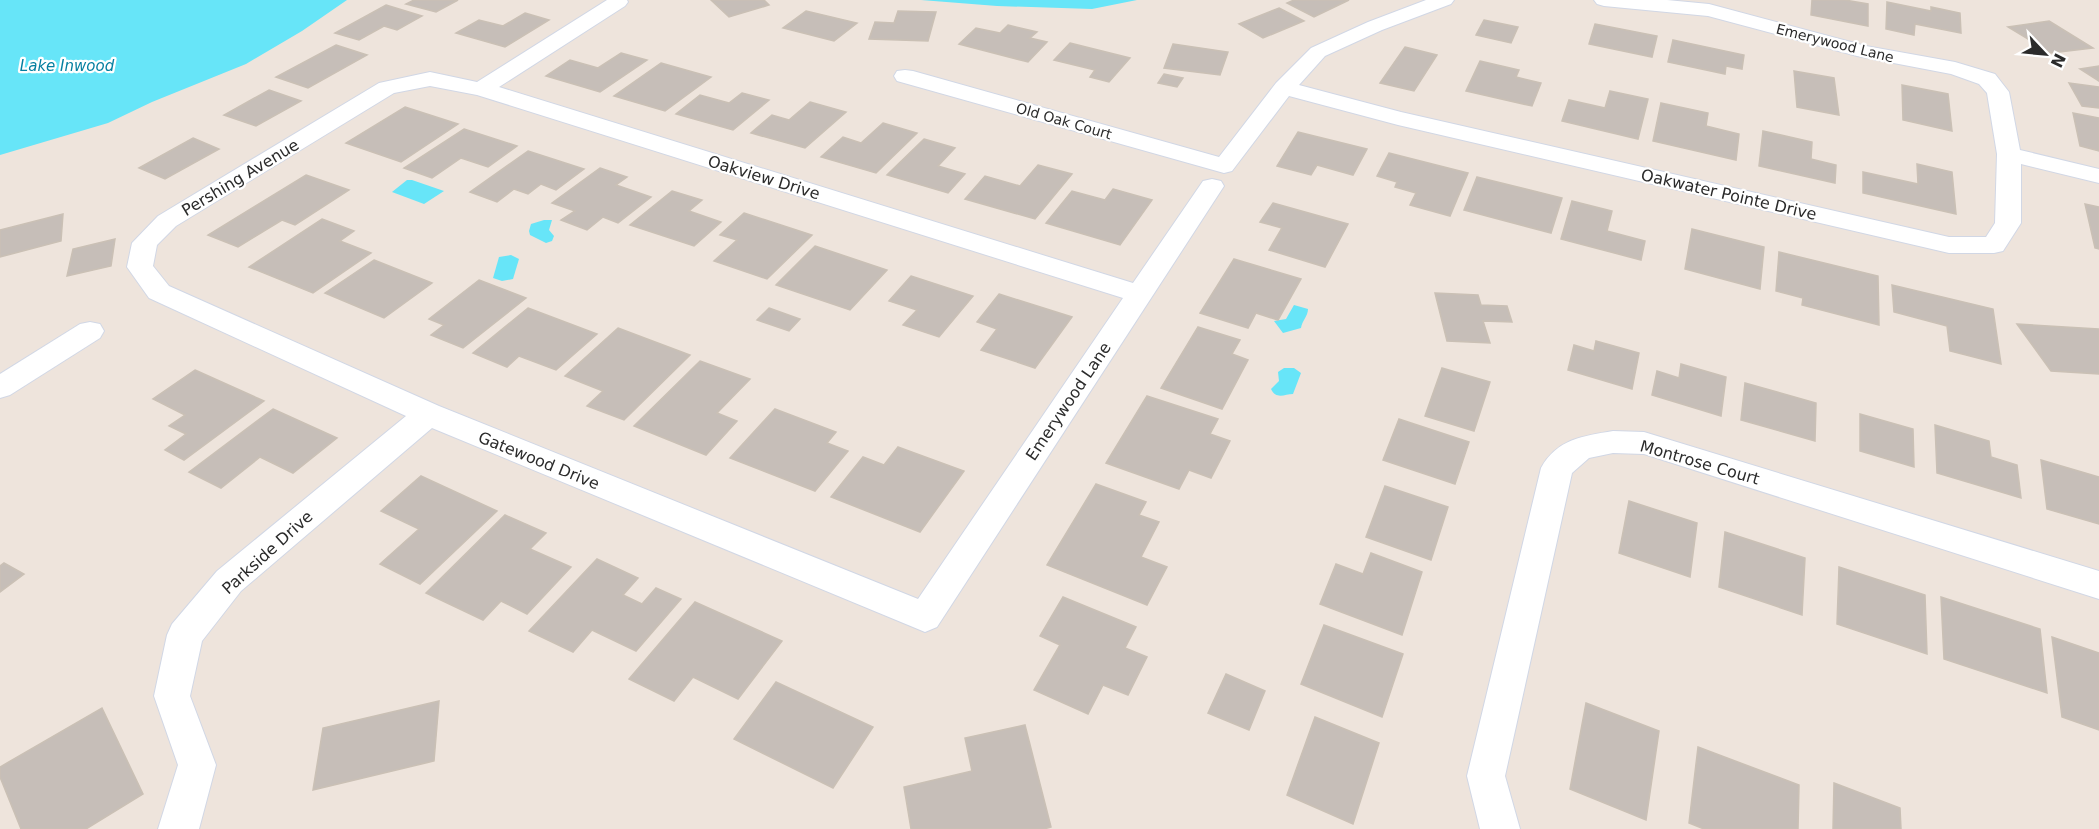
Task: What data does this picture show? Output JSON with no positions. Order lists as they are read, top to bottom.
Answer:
{
  "streets": {
    "street": [
      "Emerywood Lane",
      "Old Oak Court",
      "Pershing Avenue",
      "Oakview Drive",
      "Oakwater Pointe Drive",
      "Gatewood Drive",
      "Montrose Court",
      "Parkside Drive"
    ]
  },
  "crossings": [
    ["Emerywood Lane", "Old Oak Court"],
    ["Emerywood Lane", "Oakview Drive"],
    ["Emerywood Lane", "Oakwater Pointe Drive"],
    ["Emerywood Lane", "Gatewood Drive"],
    ["Pershing Avenue", "Oakview Drive"],
    ["Pershing Avenue", "Gatewood Drive"],
    ["Gatewood Drive", "Parkside Drive"]
  ],
  "water": ["Lake Inwood"],
  "north": "bottom right"
}
